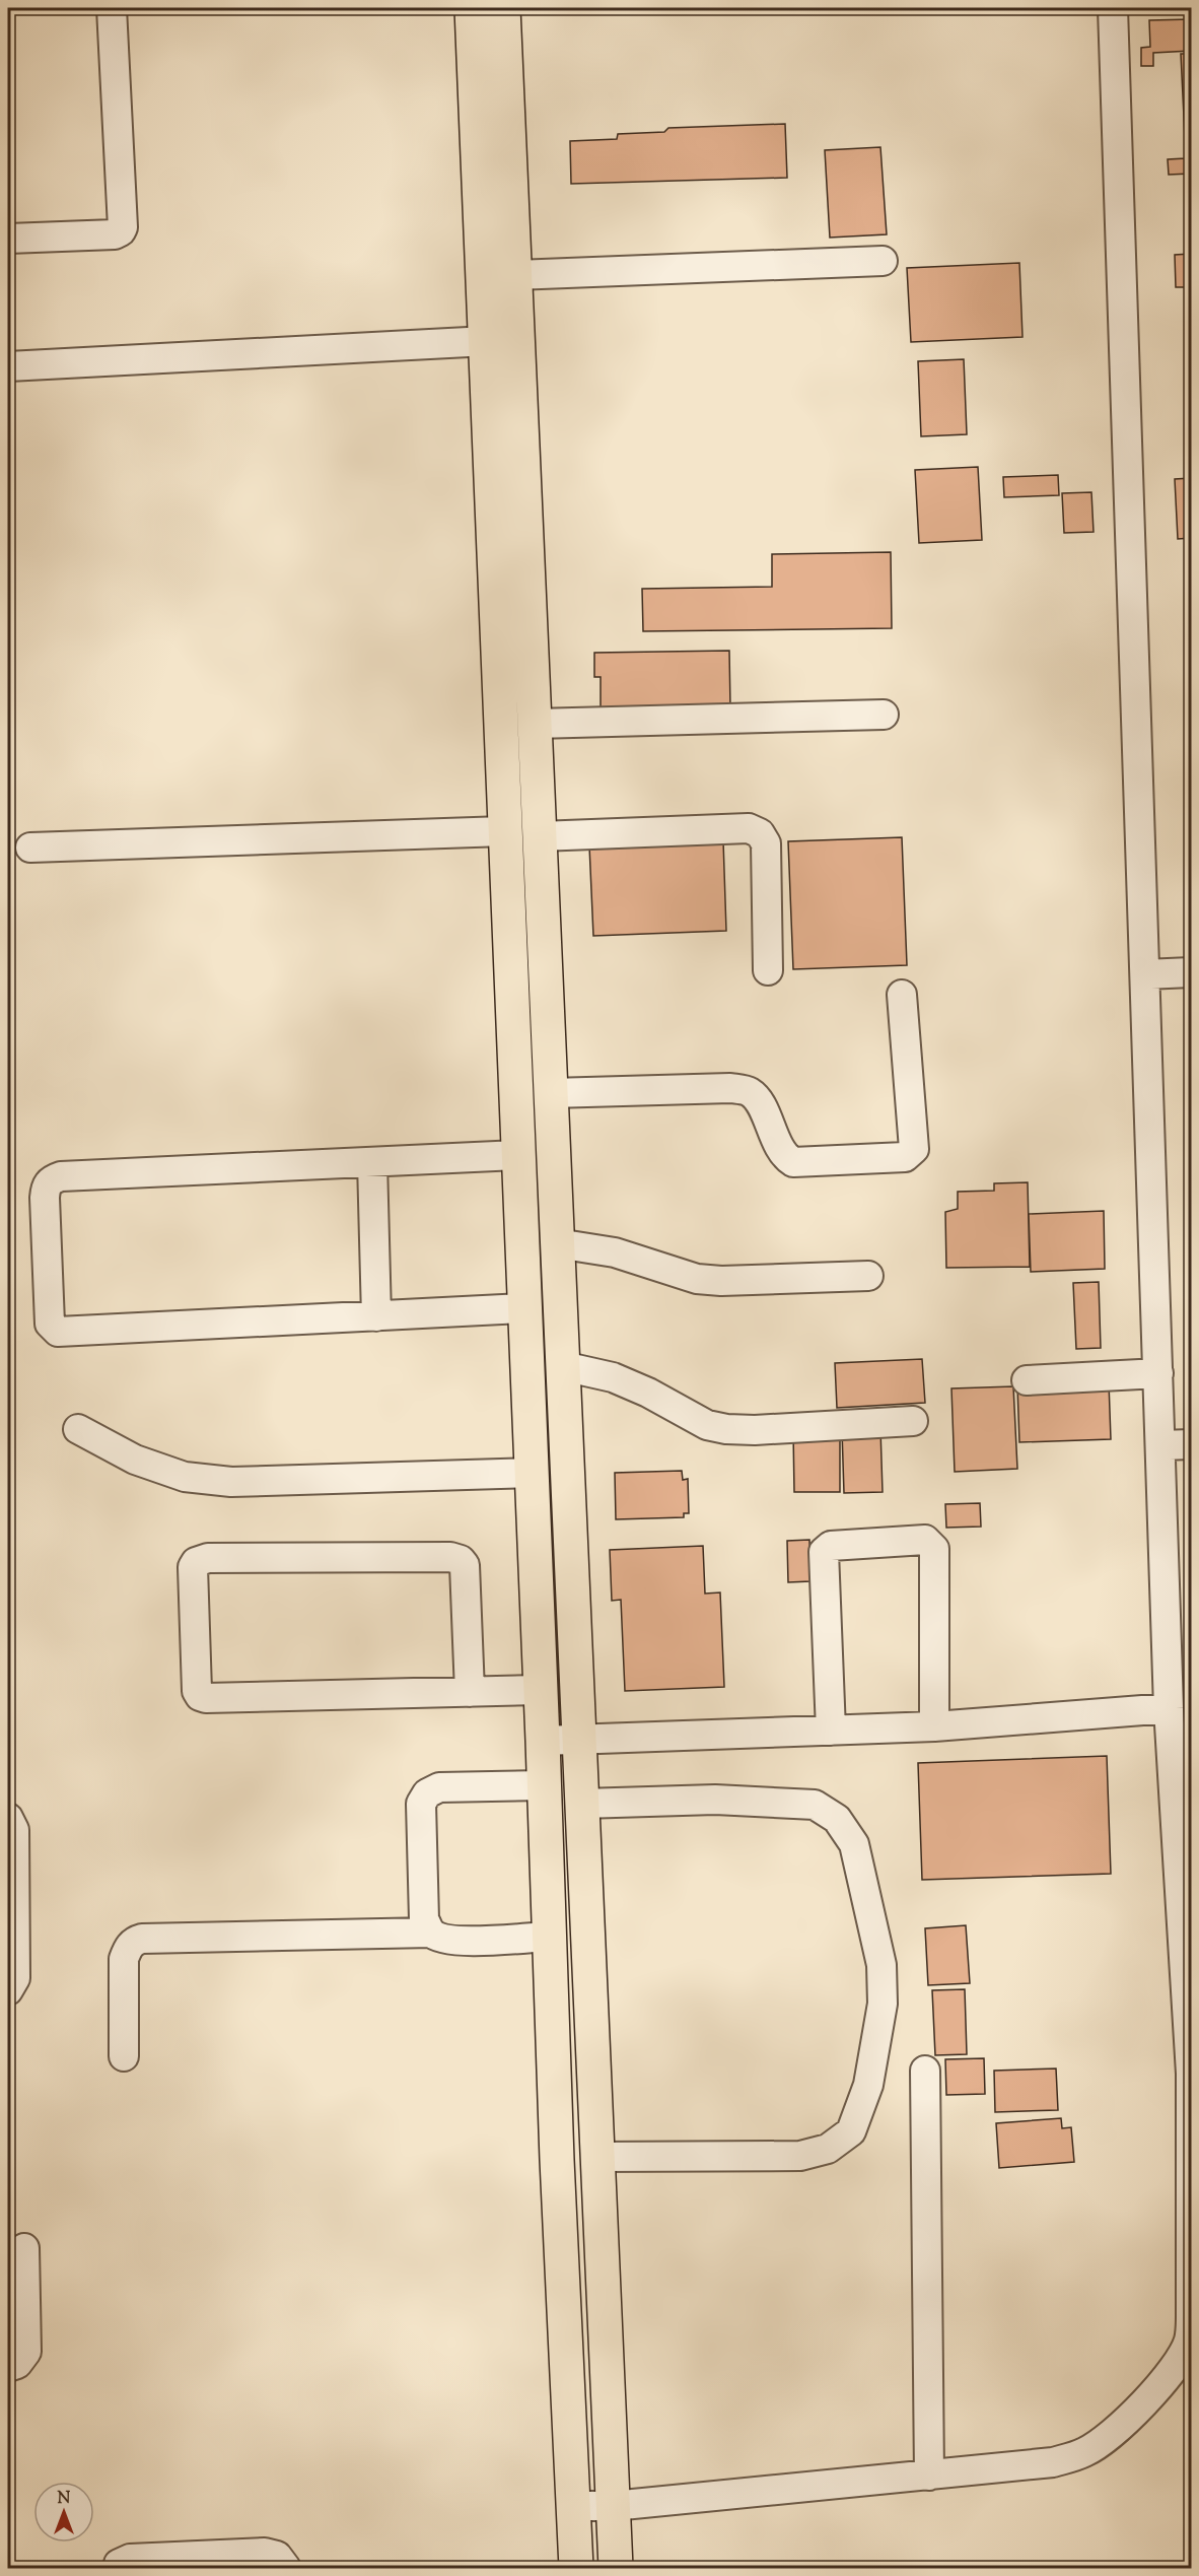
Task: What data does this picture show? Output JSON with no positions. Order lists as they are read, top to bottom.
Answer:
{
  "north": "top"
}
